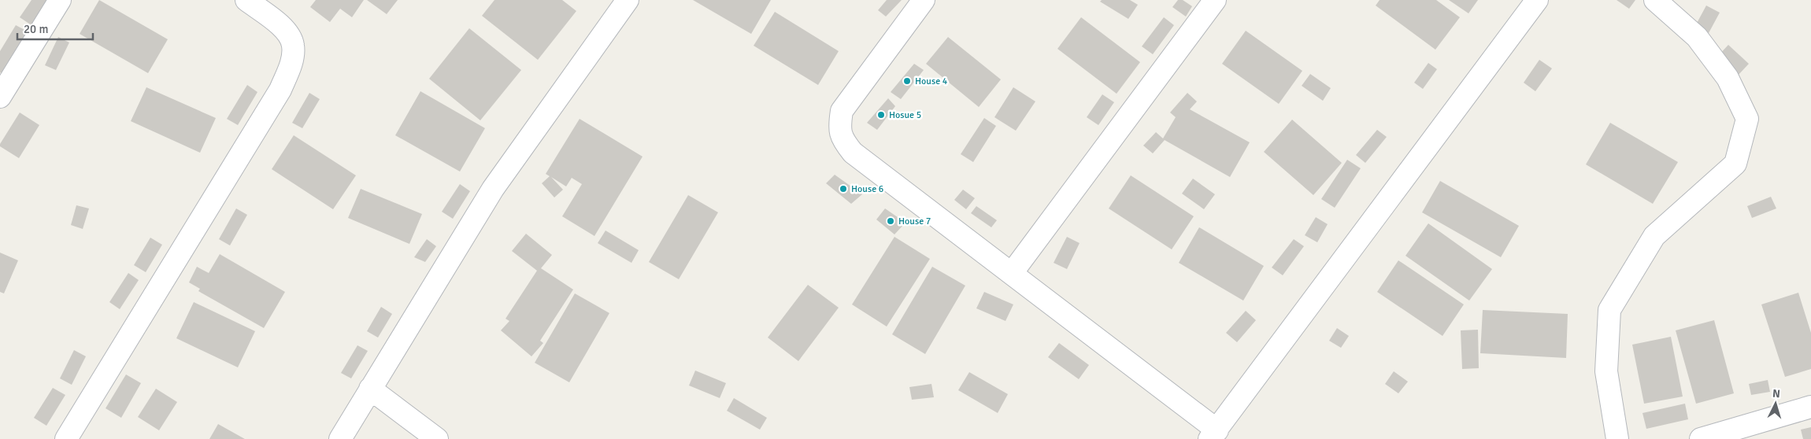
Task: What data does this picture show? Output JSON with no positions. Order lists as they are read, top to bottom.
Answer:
{
  "places": [
    "House 4",
    "Hosue 5",
    "House 6",
    "House 7"
  ],
  "scale_bar": "20 m",
  "north": "top"
}
